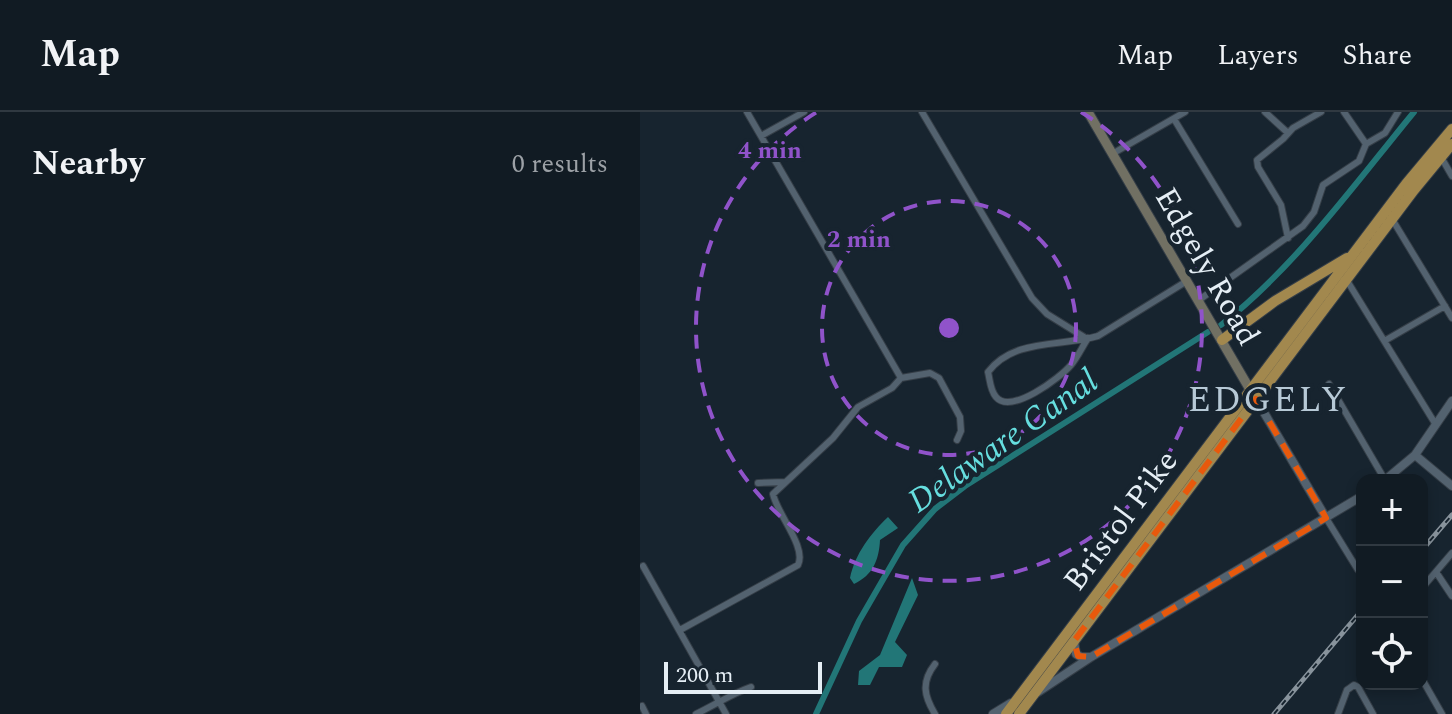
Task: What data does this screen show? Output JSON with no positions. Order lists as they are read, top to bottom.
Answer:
{
  "streets": {
    "highway": ["Bristol Pike"],
    "main road": ["Edgely Road"]
  },
  "crossings": [
    ["Edgely Road", "Bristol Pike"]
  ],
  "districts": ["EDGELY"],
  "water": ["Delaware Canal"],
  "scale_bar": "200 m",
  "page": {
    "header": "Map",
    "nav": ["Map", "Layers", "Share"],
    "heading": ["Nearby", "0 results"],
    "map_buttons": ["+", "−"],
    "scale": "200 m"
  },
  "rings": ["4 min", "2 min"]
}
